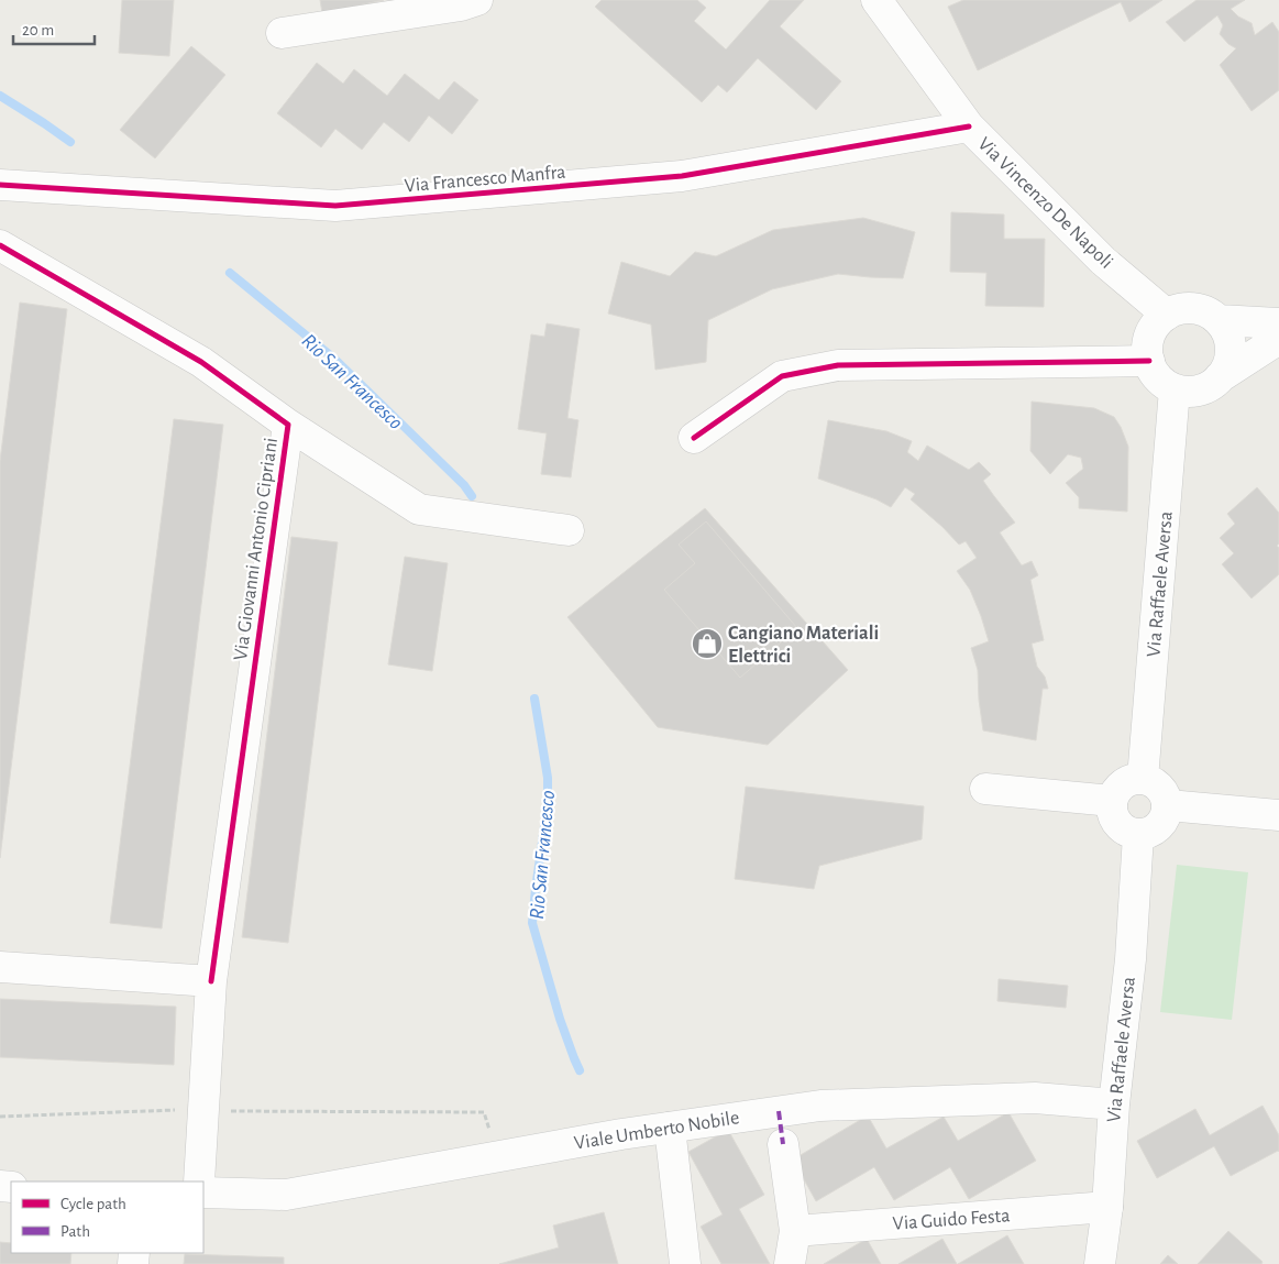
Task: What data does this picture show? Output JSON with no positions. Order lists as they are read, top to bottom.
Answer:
{
  "streets": {
    "street": [
      "Via Francesco Manfra",
      "Via Vincenzo De Napoli",
      "Via Giovanni Antonio Cipriani",
      "Via Raffaele Aversa",
      "Viale Umberto Nobile",
      "Via Guido Festa"
    ]
  },
  "crossings": [
    ["Via Francesco Manfra", "Via Vincenzo De Napoli"],
    ["Via Vincenzo De Napoli", "Via Raffaele Aversa"],
    ["Via Raffaele Aversa", "Viale Umberto Nobile"],
    ["Via Raffaele Aversa", "Via Guido Festa"]
  ],
  "water": ["Rio San Francesco"],
  "places": {
    "shop": ["Cangiano Materiali Elettrici"]
  },
  "legend": ["Cycle path", "Path"],
  "scale_bar": "20 m"
}
